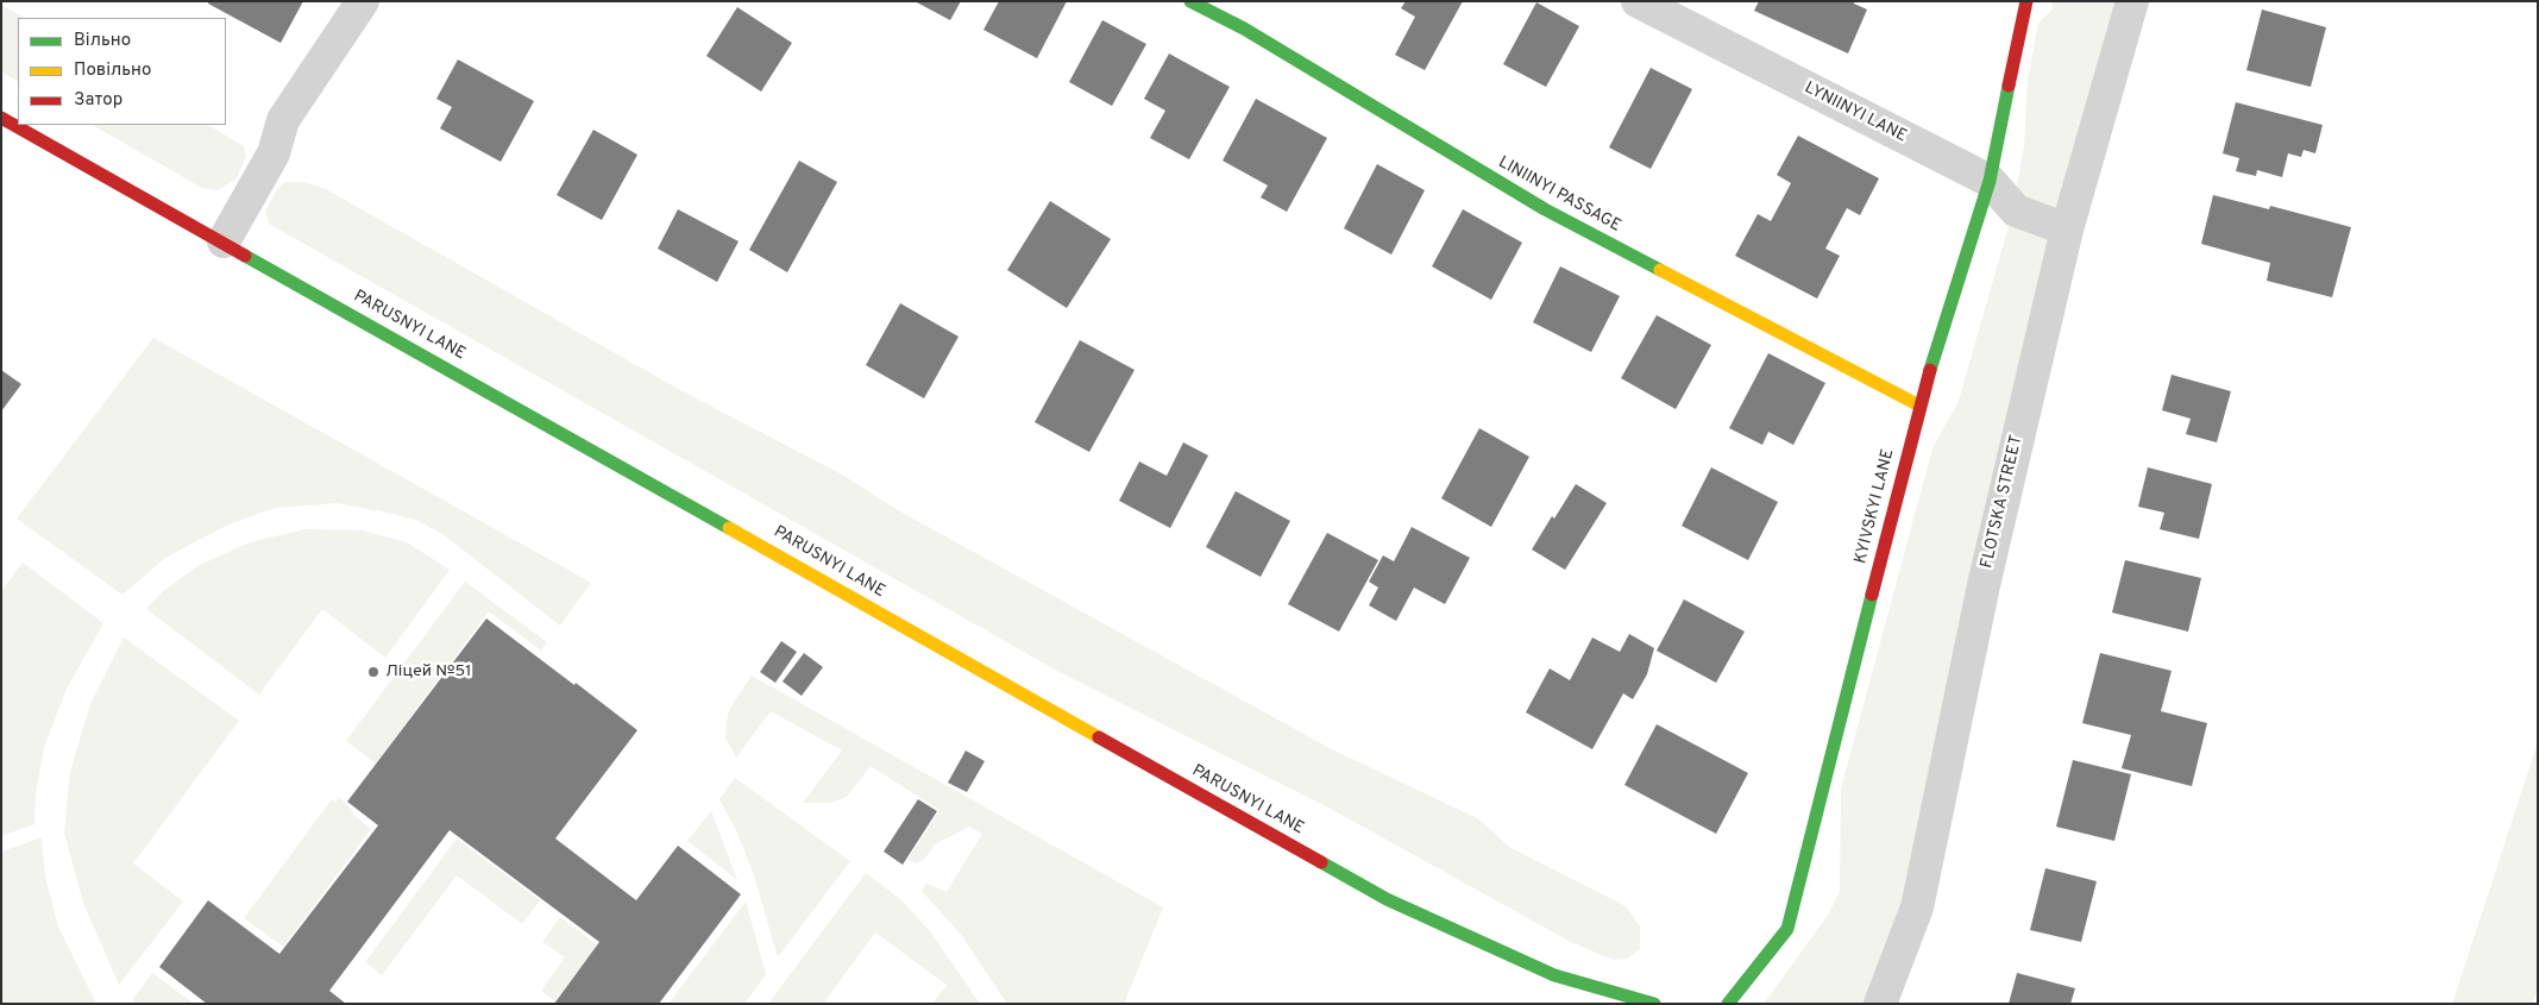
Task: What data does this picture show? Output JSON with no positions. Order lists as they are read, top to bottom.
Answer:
{
  "streets": {
    "street": [
      "LYNIINYI LANE",
      "LINIINYI PASSAGE",
      "PARUSNYI LANE",
      "FLOTSKA STREET",
      "KYIVSKYI LANE"
    ]
  },
  "crossings": [
    ["LYNIINYI LANE", "FLOTSKA STREET"],
    ["LYNIINYI LANE", "KYIVSKYI LANE"],
    ["LINIINYI PASSAGE", "KYIVSKYI LANE"]
  ],
  "places": ["Ліцей №51"],
  "legend": ["Вільно", "Повільно", "Затор"]
}
